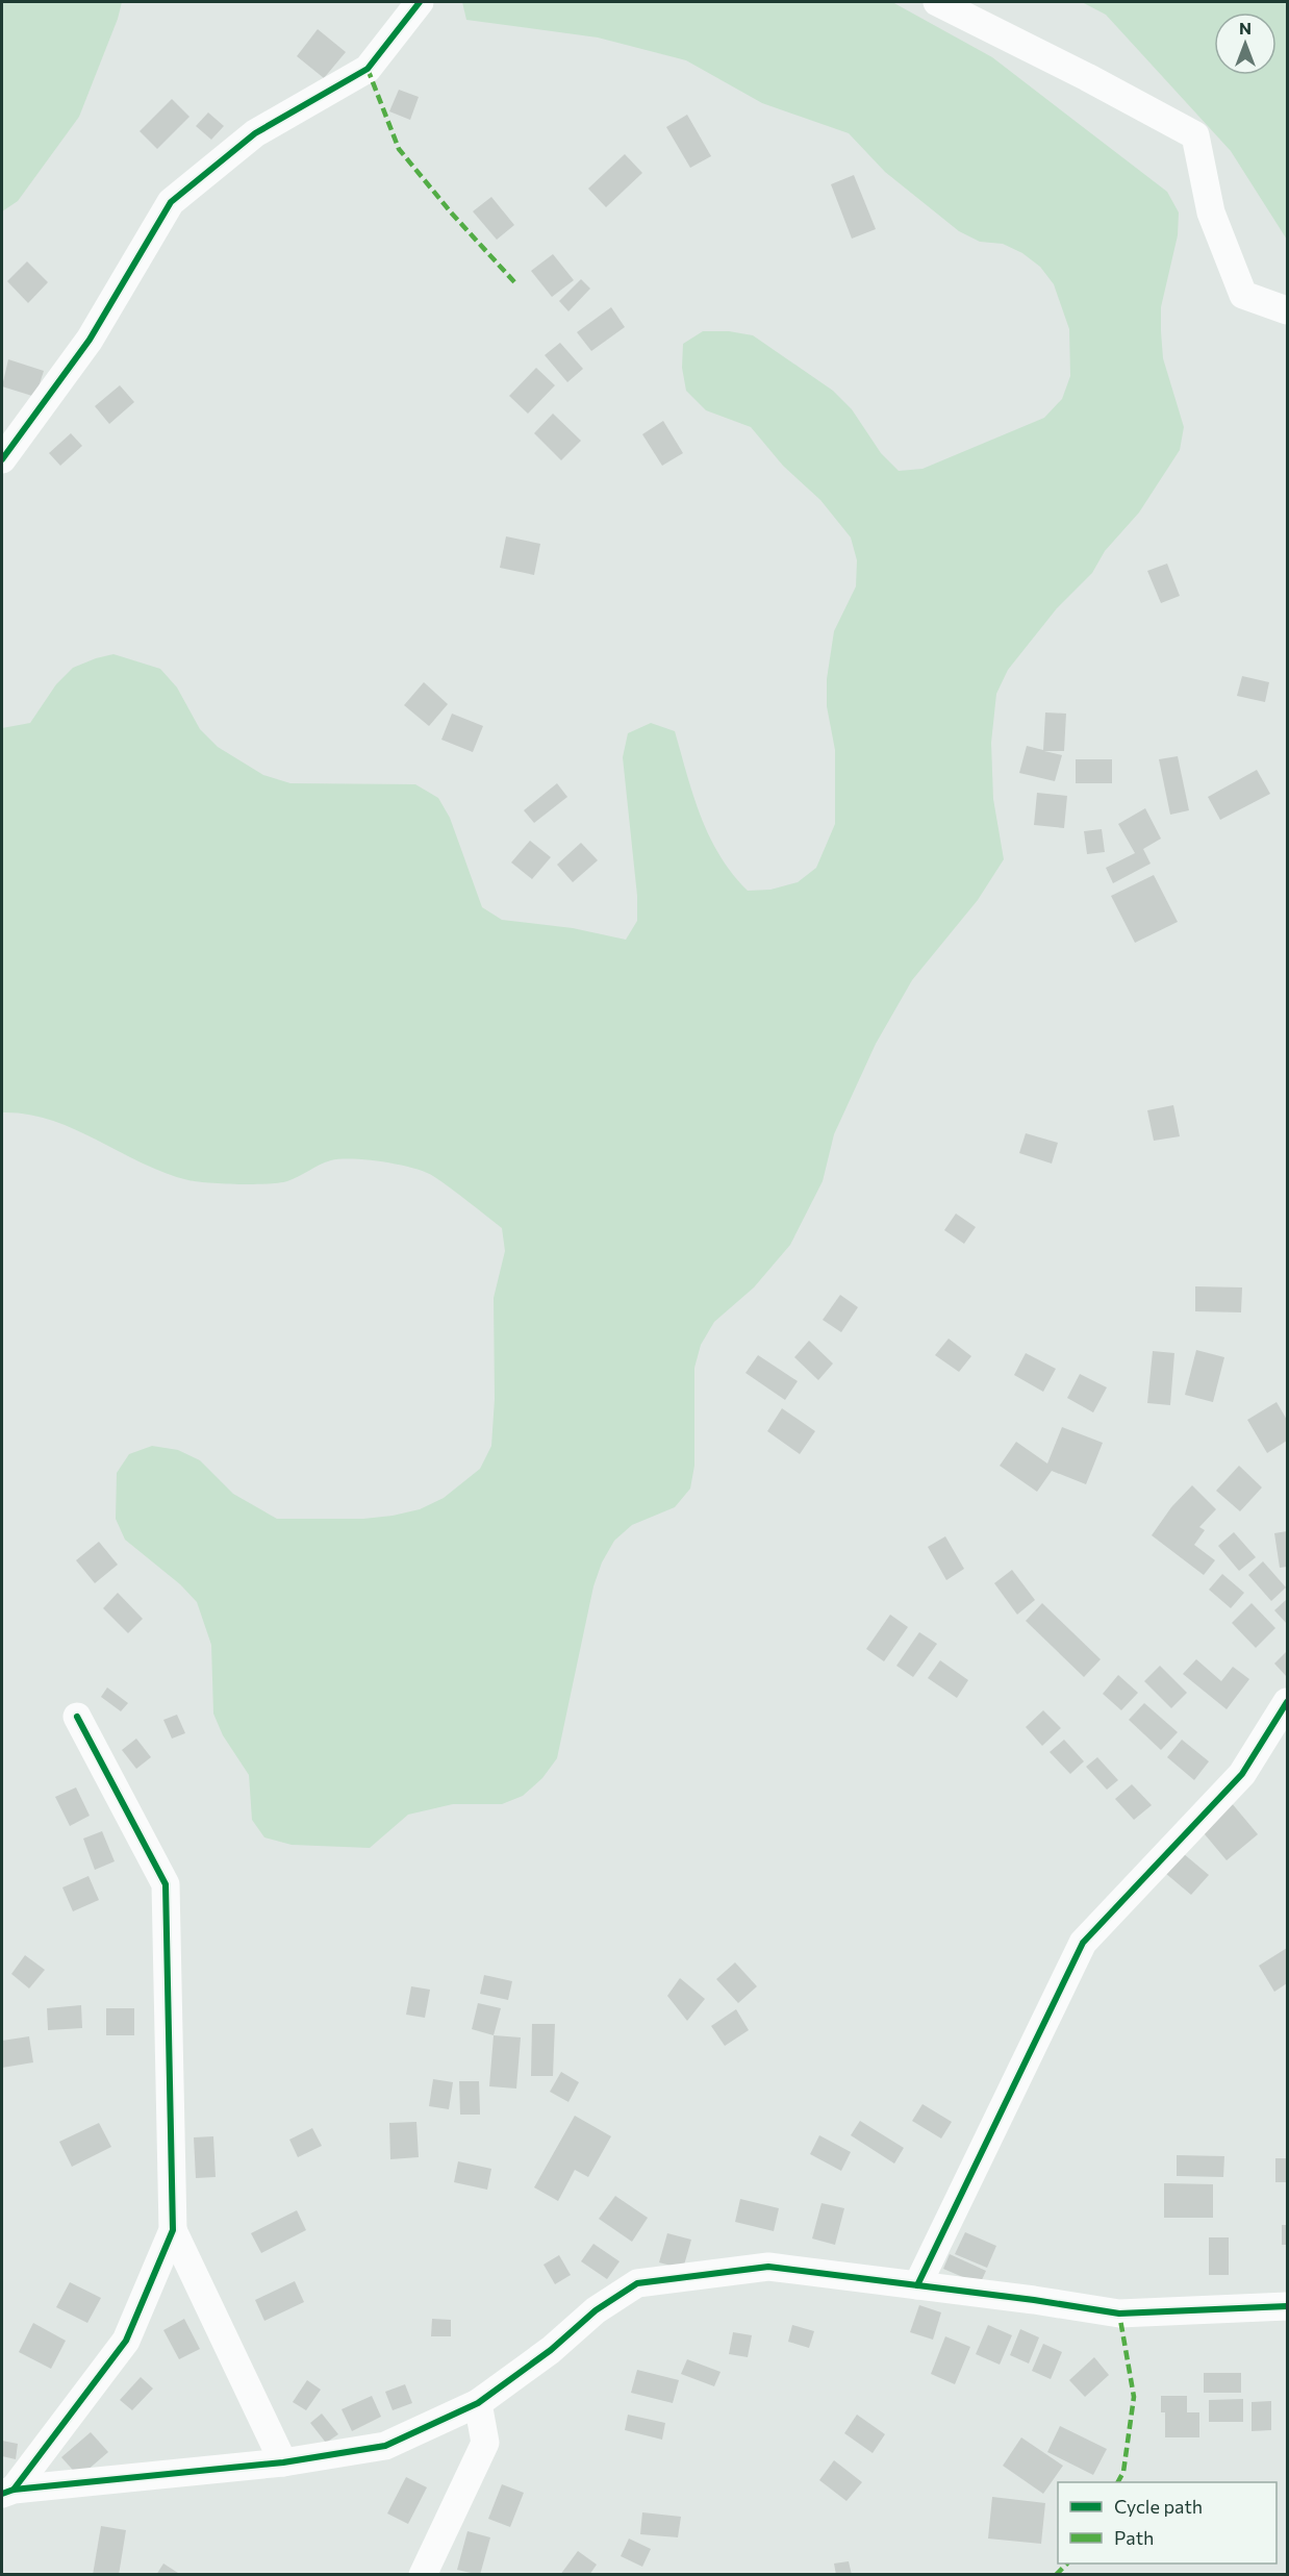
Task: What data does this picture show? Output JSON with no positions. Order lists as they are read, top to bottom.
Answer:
{
  "legend": ["Cycle path", "Path"],
  "north": "top"
}
